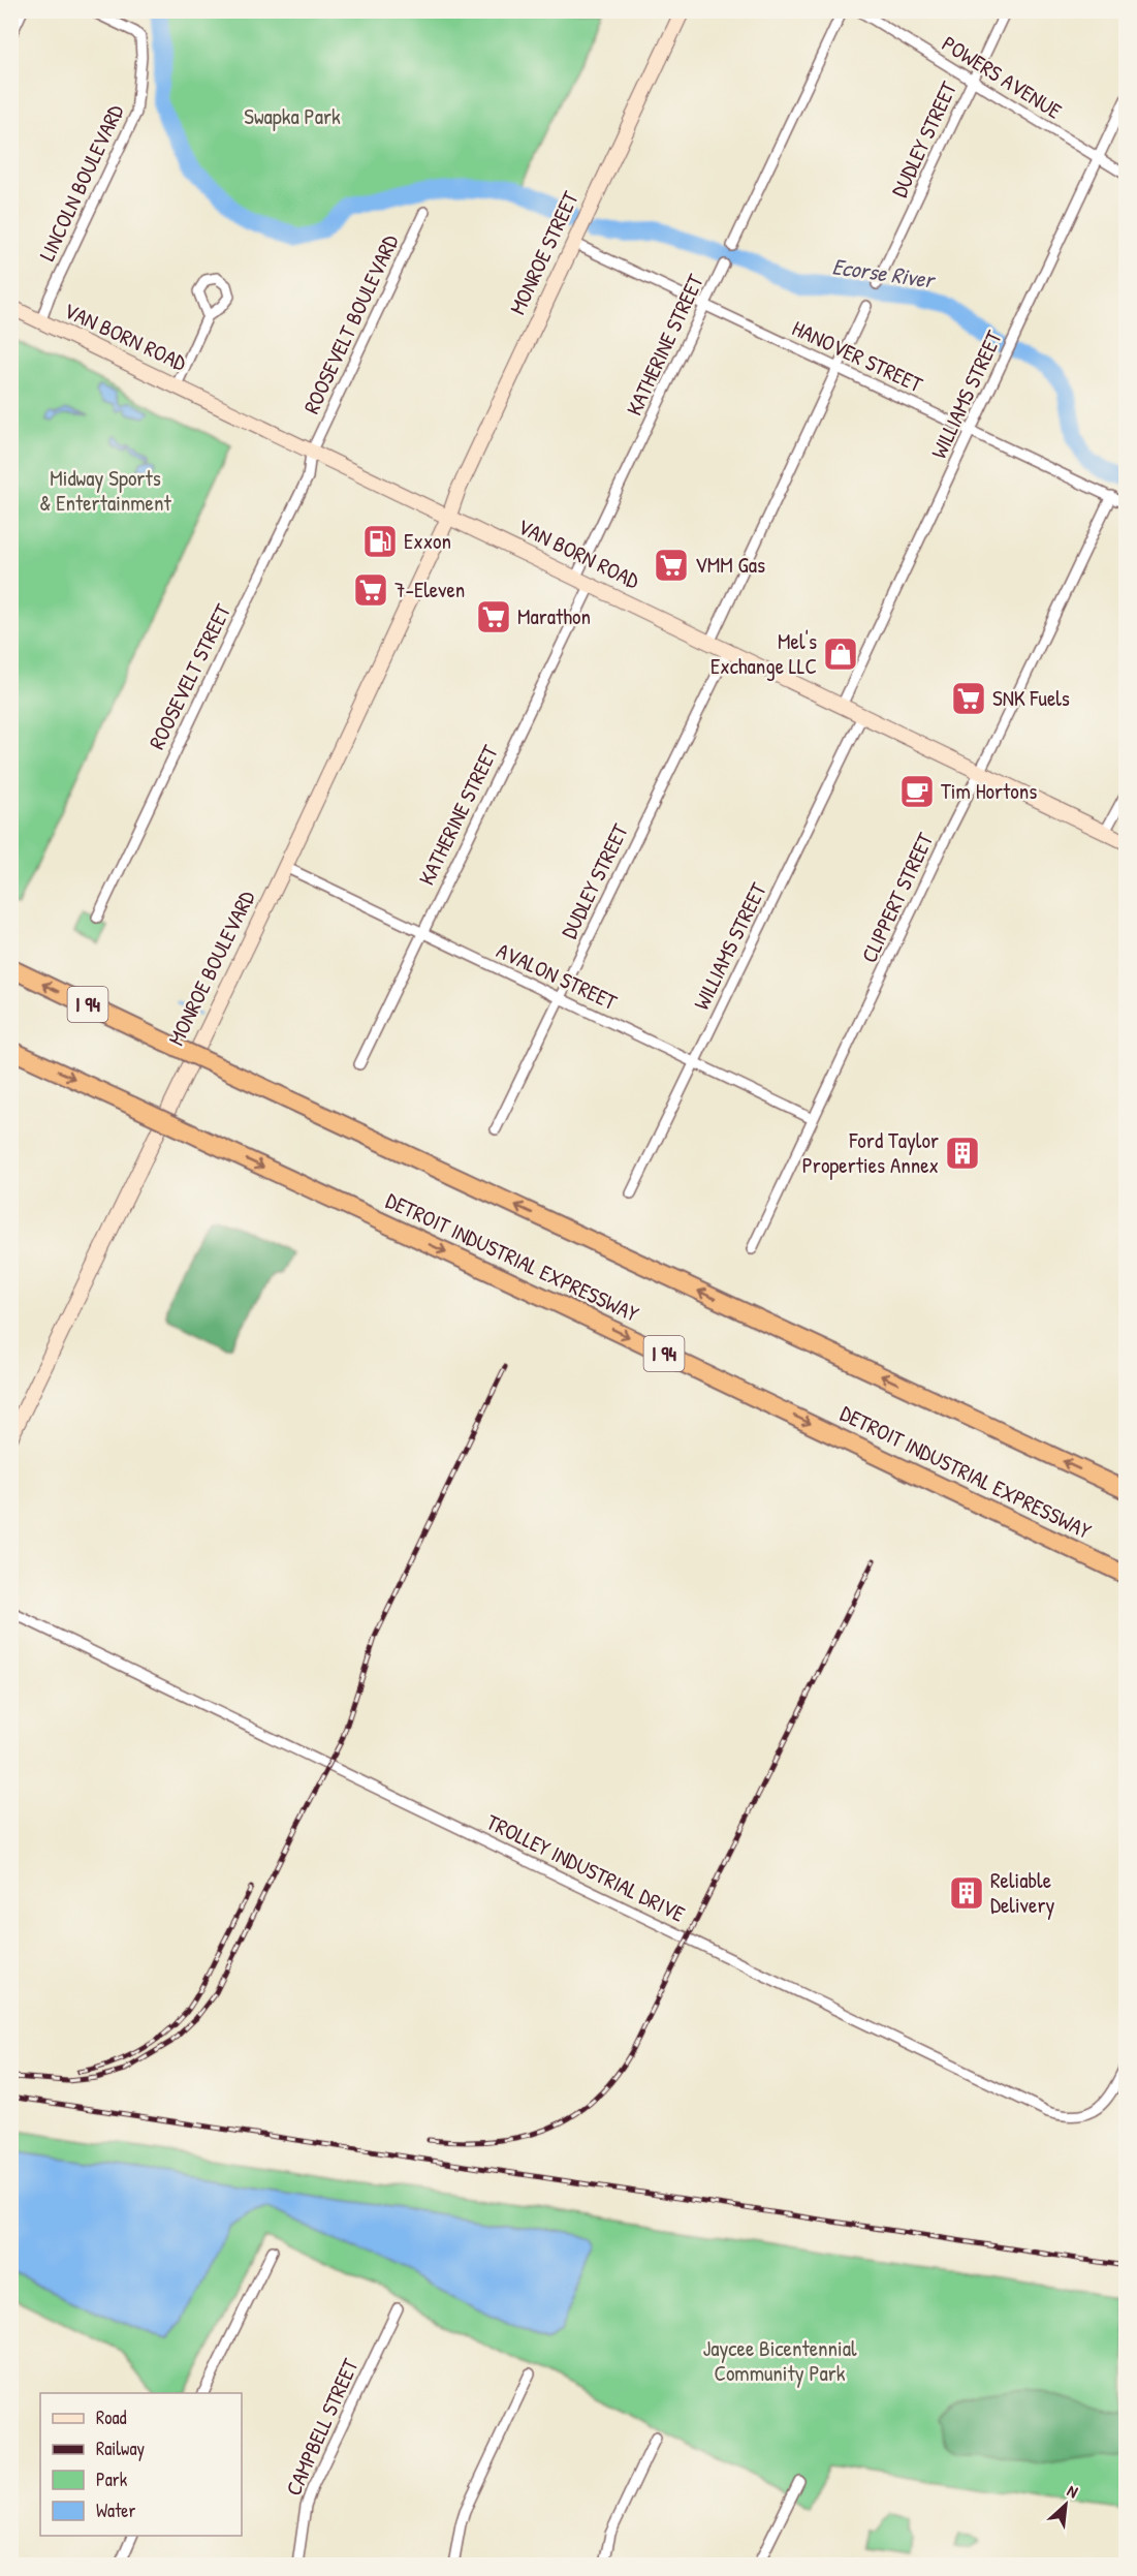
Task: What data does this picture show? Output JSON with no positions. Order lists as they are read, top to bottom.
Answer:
{
  "streets": {
    "highway": ["I 94", "DETROIT INDUSTRIAL EXPRESSWAY"],
    "street": [
      "POWERS AVENUE",
      "DUDLEY STREET",
      "LINCOLN BOULEVARD",
      "MONROE STREET",
      "ROOSEVELT BOULEVARD",
      "VAN BORN ROAD",
      "KATHERINE STREET",
      "HANOVER STREET",
      "WILLIAMS STREET",
      "ROOSEVELT STREET",
      "CLIPPERT STREET",
      "MONROE BOULEVARD",
      "AVALON STREET",
      "TROLLEY INDUSTRIAL DRIVE",
      "CAMPBELL STREET"
    ]
  },
  "crossings": [
    ["POWERS AVENUE", "DUDLEY STREET"],
    ["POWERS AVENUE", "WILLIAMS STREET"],
    ["DUDLEY STREET", "VAN BORN ROAD"],
    ["DUDLEY STREET", "AVALON STREET"],
    ["LINCOLN BOULEVARD", "VAN BORN ROAD"],
    ["MONROE STREET", "VAN BORN ROAD"],
    ["MONROE STREET", "HANOVER STREET"],
    ["MONROE STREET", "MONROE BOULEVARD"],
    ["ROOSEVELT BOULEVARD", "VAN BORN ROAD"],
    ["ROOSEVELT BOULEVARD", "ROOSEVELT STREET"],
    ["VAN BORN ROAD", "KATHERINE STREET"],
    ["VAN BORN ROAD", "WILLIAMS STREET"],
    ["VAN BORN ROAD", "ROOSEVELT STREET"],
    ["VAN BORN ROAD", "CLIPPERT STREET"],
    ["VAN BORN ROAD", "MONROE BOULEVARD"],
    ["KATHERINE STREET", "HANOVER STREET"],
    ["KATHERINE STREET", "AVALON STREET"],
    ["HANOVER STREET", "WILLIAMS STREET"],
    ["HANOVER STREET", "CLIPPERT STREET"],
    ["WILLIAMS STREET", "AVALON STREET"],
    ["CLIPPERT STREET", "AVALON STREET"],
    ["MONROE BOULEVARD", "AVALON STREET"]
  ],
  "water": ["Ecorse River"],
  "parks": ["Swapka Park", "Midway Sports & Entertainment", "Jaycee Bicentennial Community Park"],
  "places": {
    "fuel station": ["Exxon"],
    "supermarket": [
      "VMM Gas",
      "7-Eleven",
      "Marathon",
      "SNK Fuels"
    ],
    "shop": ["Mel's Exchange LLC"],
    "cafe": ["Tim Hortons"],
    "building": ["Ford Taylor Properties Annex", "Reliable Delivery"]
  },
  "legend": [
    "Road",
    "Railway",
    "Park",
    "Water"
  ],
  "north": "top right"
}
